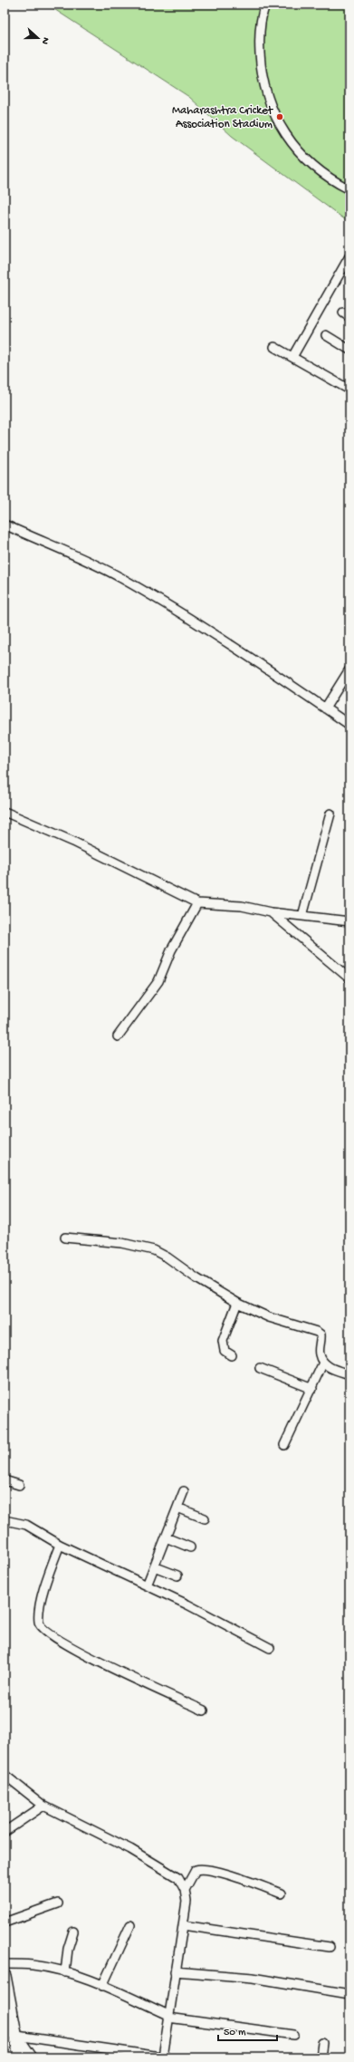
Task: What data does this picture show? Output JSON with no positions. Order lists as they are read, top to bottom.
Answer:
{
  "places": ["Maharashtra Cricket Association Stadium"],
  "scale_bar": "50 m",
  "north": "right"
}
